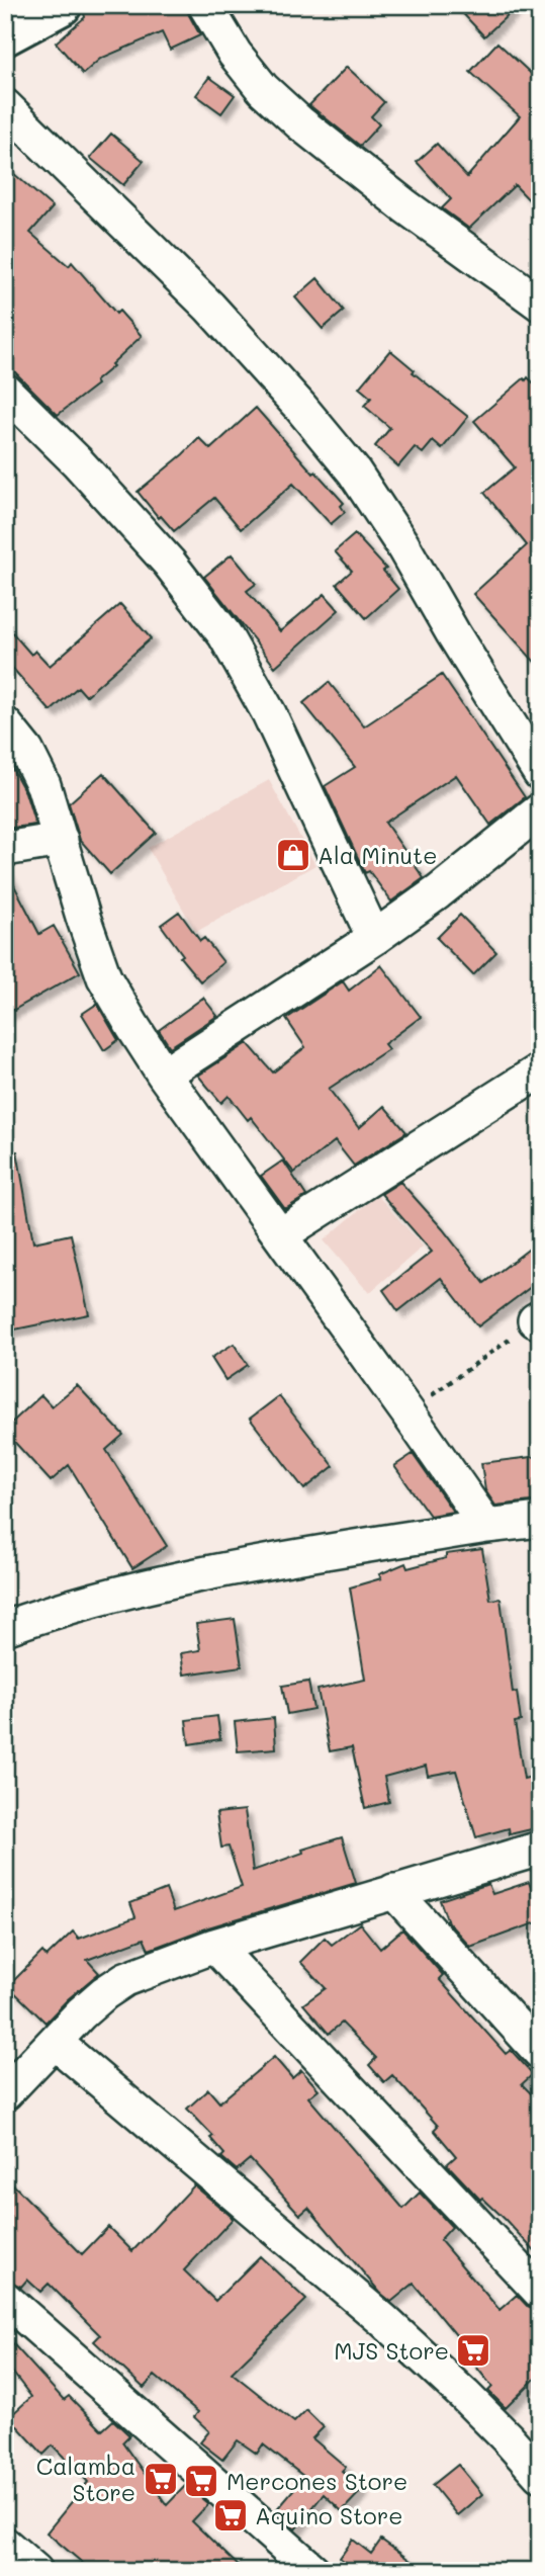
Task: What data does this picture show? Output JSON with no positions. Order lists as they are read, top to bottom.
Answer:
{
  "places": {
    "shop": ["Ala Minute"],
    "supermarket": [
      "MJS Store",
      "Calamba Store",
      "Mercones Store",
      "Aquino Store"
    ]
  }
}
